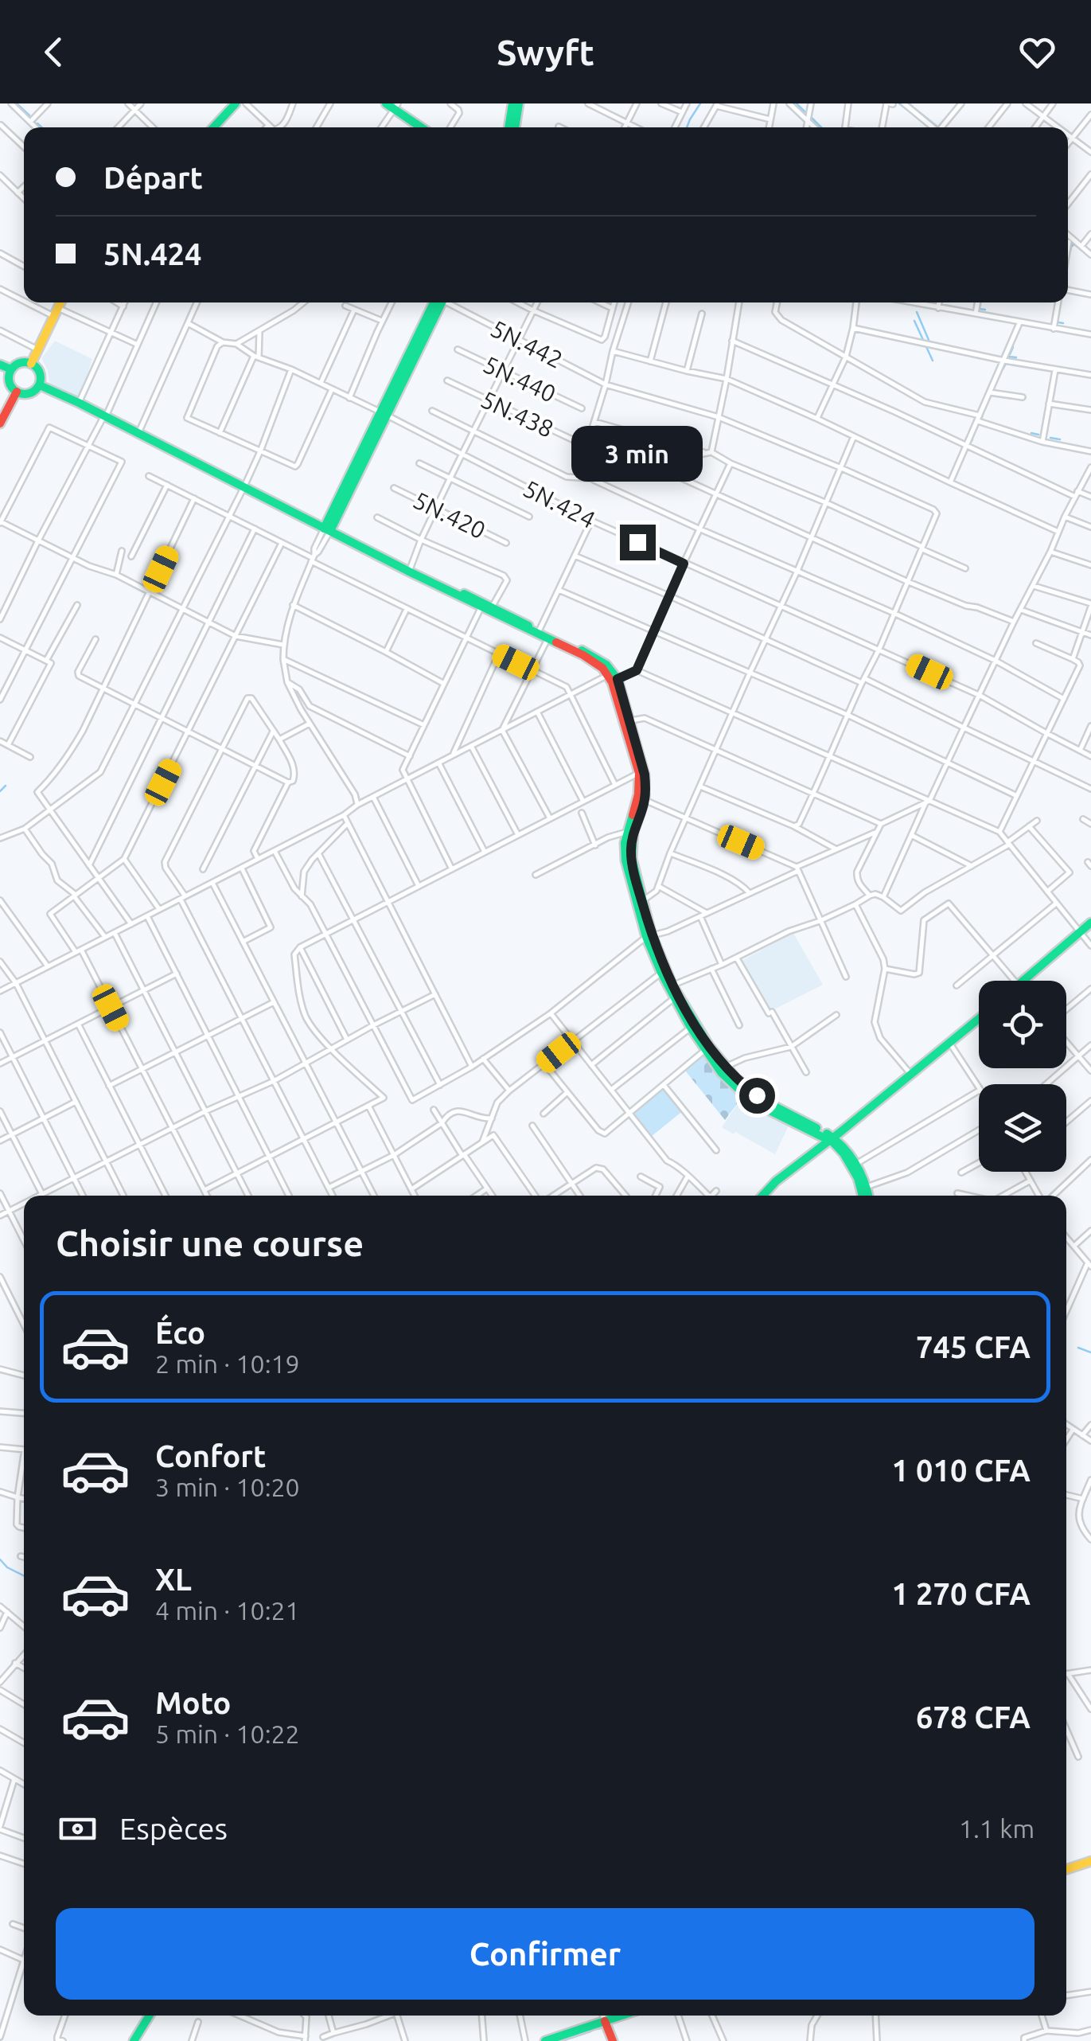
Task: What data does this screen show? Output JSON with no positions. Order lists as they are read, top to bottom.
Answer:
{
  "streets": {
    "street": [
      "5N.442",
      "5N.440",
      "5N.438",
      "5N.424",
      "5N.420"
    ]
  },
  "page": {
    "header": "Swyft",
    "banner": ["Départ", "5N.424"],
    "bubble": "3 min",
    "heading": "Choisir une course",
    "list": [
      {
        "name": "Éco",
        "note": "2 min · 10:19",
        "value": "745 CFA"
      },
      {
        "name": "Confort",
        "note": "3 min · 10:20",
        "value": "1 010 CFA"
      },
      {
        "name": "XL",
        "note": "4 min · 10:21",
        "value": "1 270 CFA"
      },
      {
        "name": "Moto",
        "note": "5 min · 10:22",
        "value": "678 CFA"
      }
    ],
    "pay": ["Espèces", "1.1 km"],
    "buttons": "Confirmer"
  }
}
